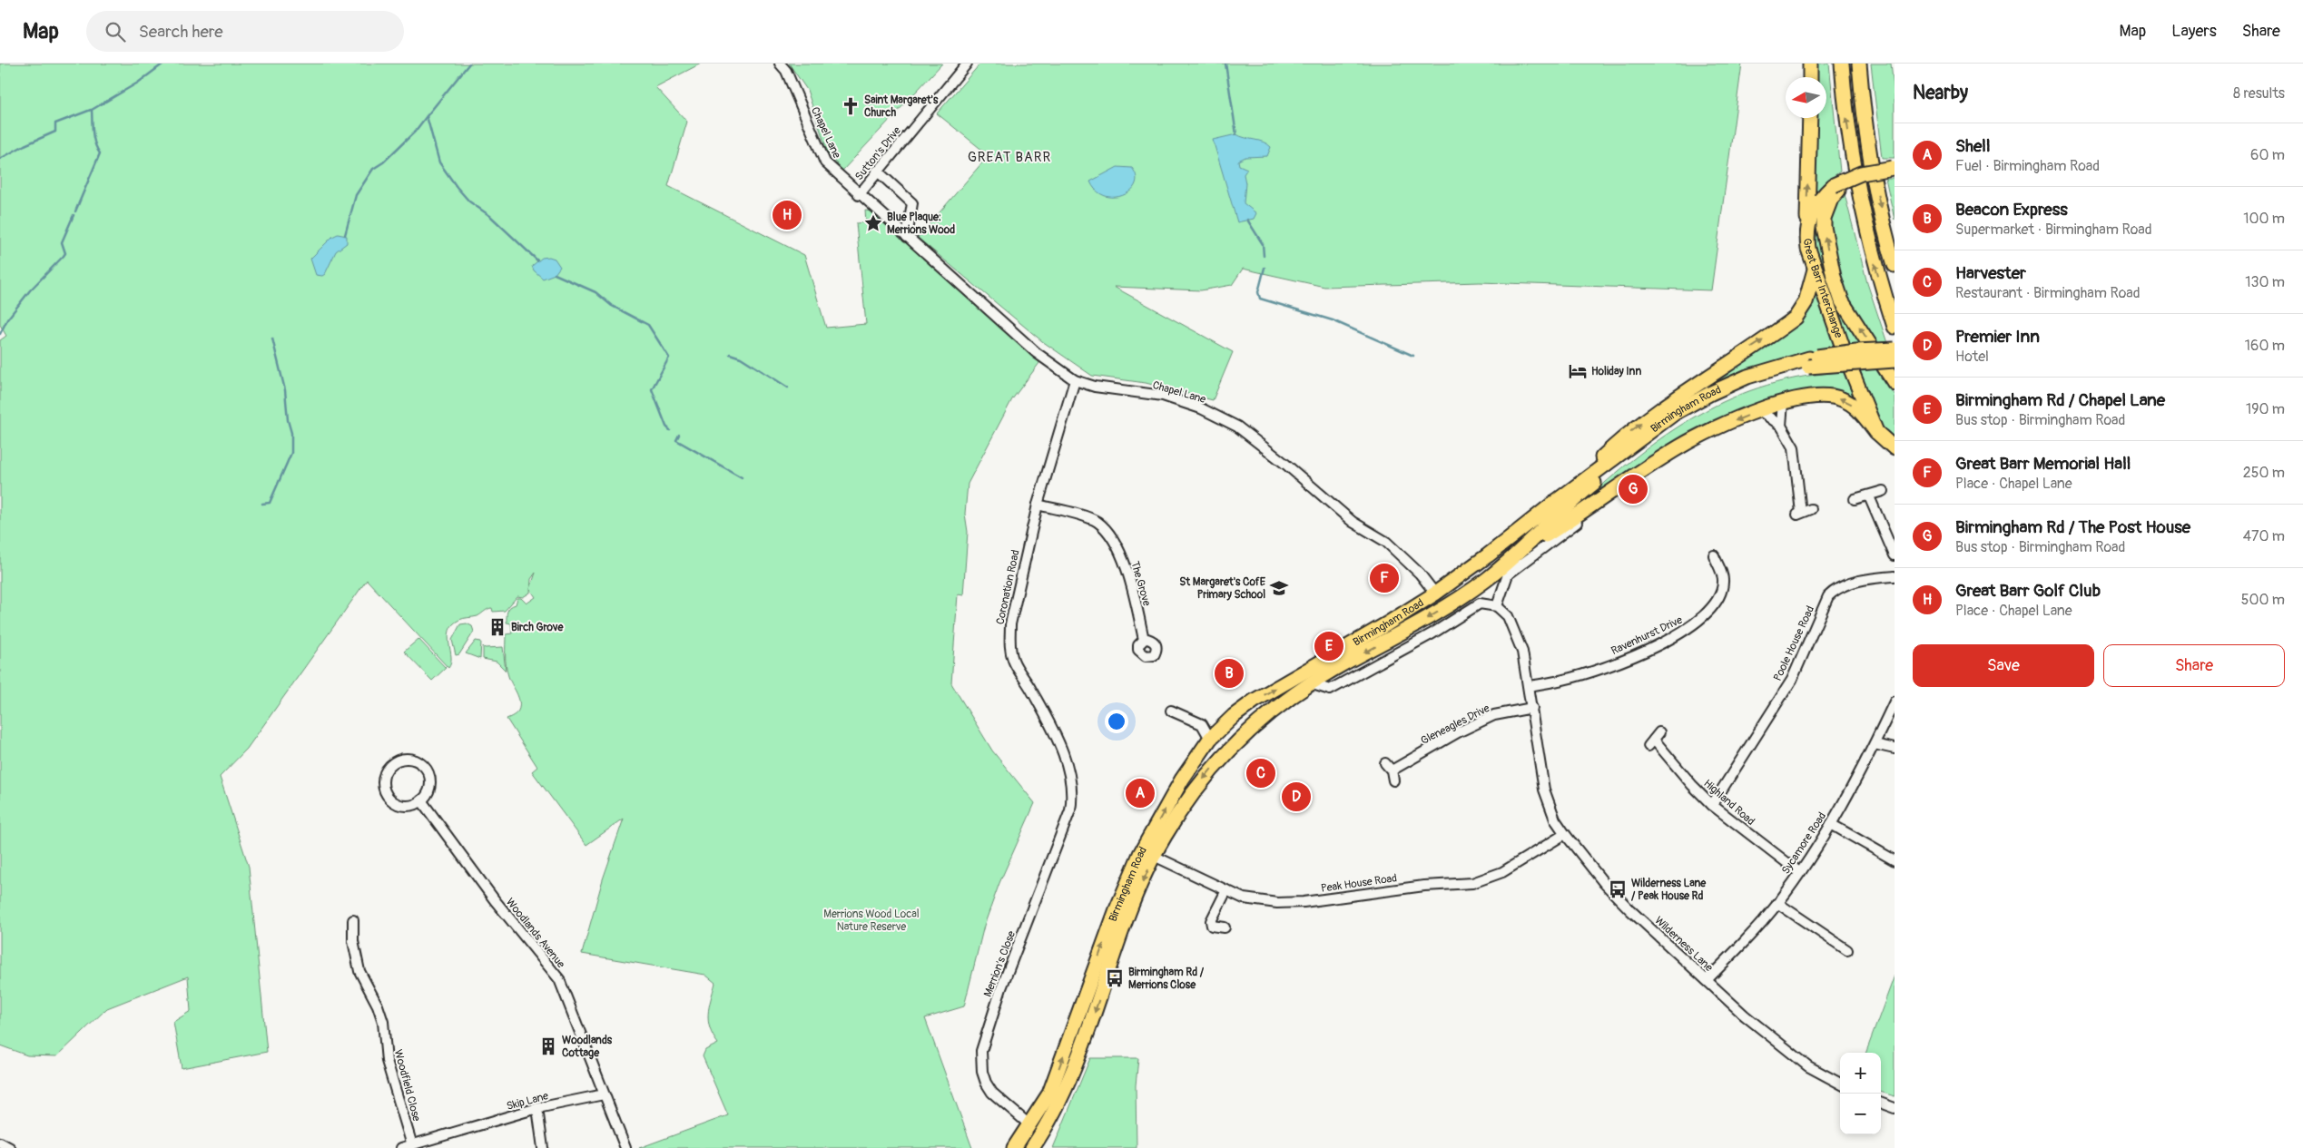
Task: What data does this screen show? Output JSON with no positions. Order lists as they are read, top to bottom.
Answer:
{
  "streets": {
    "highway": ["Great Barr Interchange", "Birmingham Road"],
    "street": [
      "Chapel Lane",
      "Sutton's Drive",
      "The Grove",
      "Coronation Road",
      "Ravenhurst Drive",
      "Poole House Road",
      "Gleneagles Drive",
      "Highland Road",
      "Sycamore Road",
      "Peak House Road",
      "Woodlands Avenue",
      "Wilderness Lane",
      "Merrion's Close",
      "Woodfield Close",
      "Skip Lane"
    ]
  },
  "crossings": [
    ["Chapel Lane", "Sutton's Drive"],
    ["Chapel Lane", "Birmingham Road"],
    ["Chapel Lane", "Coronation Road"],
    ["Birmingham Road", "Peak House Road"],
    ["Birmingham Road", "Merrion's Close"],
    ["The Grove", "Coronation Road"],
    ["Coronation Road", "Merrion's Close"],
    ["Ravenhurst Drive", "Wilderness Lane"],
    ["Poole House Road", "Highland Road"],
    ["Gleneagles Drive", "Wilderness Lane"],
    ["Highland Road", "Sycamore Road"],
    ["Sycamore Road", "Wilderness Lane"],
    ["Peak House Road", "Wilderness Lane"],
    ["Woodlands Avenue", "Skip Lane"],
    ["Woodfield Close", "Skip Lane"]
  ],
  "districts": ["GREAT BARR"],
  "parks": ["Merrions Wood Local Nature Reserve"],
  "places": {
    "church": ["Saint Margaret's Church"],
    "place": ["Blue Plaque: Merrions Wood"],
    "hotel": ["Holiday Inn"],
    "school or university": ["St Margaret's CofE Primary School"],
    "building": ["Birch Grove", "Woodlands Cottage"],
    "bus stop": ["Wilderness Lane / Peak House Rd", "Birmingham Rd / Merrions Close"]
  },
  "north": "left",
  "page": {
    "header": "Map",
    "search": "Search here",
    "nav": ["Map", "Layers", "Share"],
    "heading": ["Nearby", "8 results"],
    "list": [
      {
        "mark": "A",
        "name": "Shell",
        "note": "Fuel · Birmingham Road",
        "value": "60 m"
      },
      {
        "mark": "B",
        "name": "Beacon Express",
        "note": "Supermarket · Birmingham Road",
        "value": "100 m"
      },
      {
        "mark": "C",
        "name": "Harvester",
        "note": "Restaurant · Birmingham Road",
        "value": "130 m"
      },
      {
        "mark": "D",
        "name": "Premier Inn",
        "note": "Hotel",
        "value": "160 m"
      },
      {
        "mark": "E",
        "name": "Birmingham Rd / Chapel Lane",
        "note": "Bus stop · Birmingham Road",
        "value": "190 m"
      },
      {
        "mark": "F",
        "name": "Great Barr Memorial Hall",
        "note": "Place · Chapel Lane",
        "value": "250 m"
      },
      {
        "mark": "G",
        "name": "Birmingham Rd / The Post House",
        "note": "Bus stop · Birmingham Road",
        "value": "470 m"
      },
      {
        "mark": "H",
        "name": "Great Barr Golf Club",
        "note": "Place · Chapel Lane",
        "value": "500 m"
      }
    ],
    "pins": [
      "H",
      "G",
      "F",
      "E",
      "B",
      "C",
      "A",
      "D"
    ],
    "buttons": ["Save", "Share"],
    "map_buttons": ["+", "−"]
  }
}
